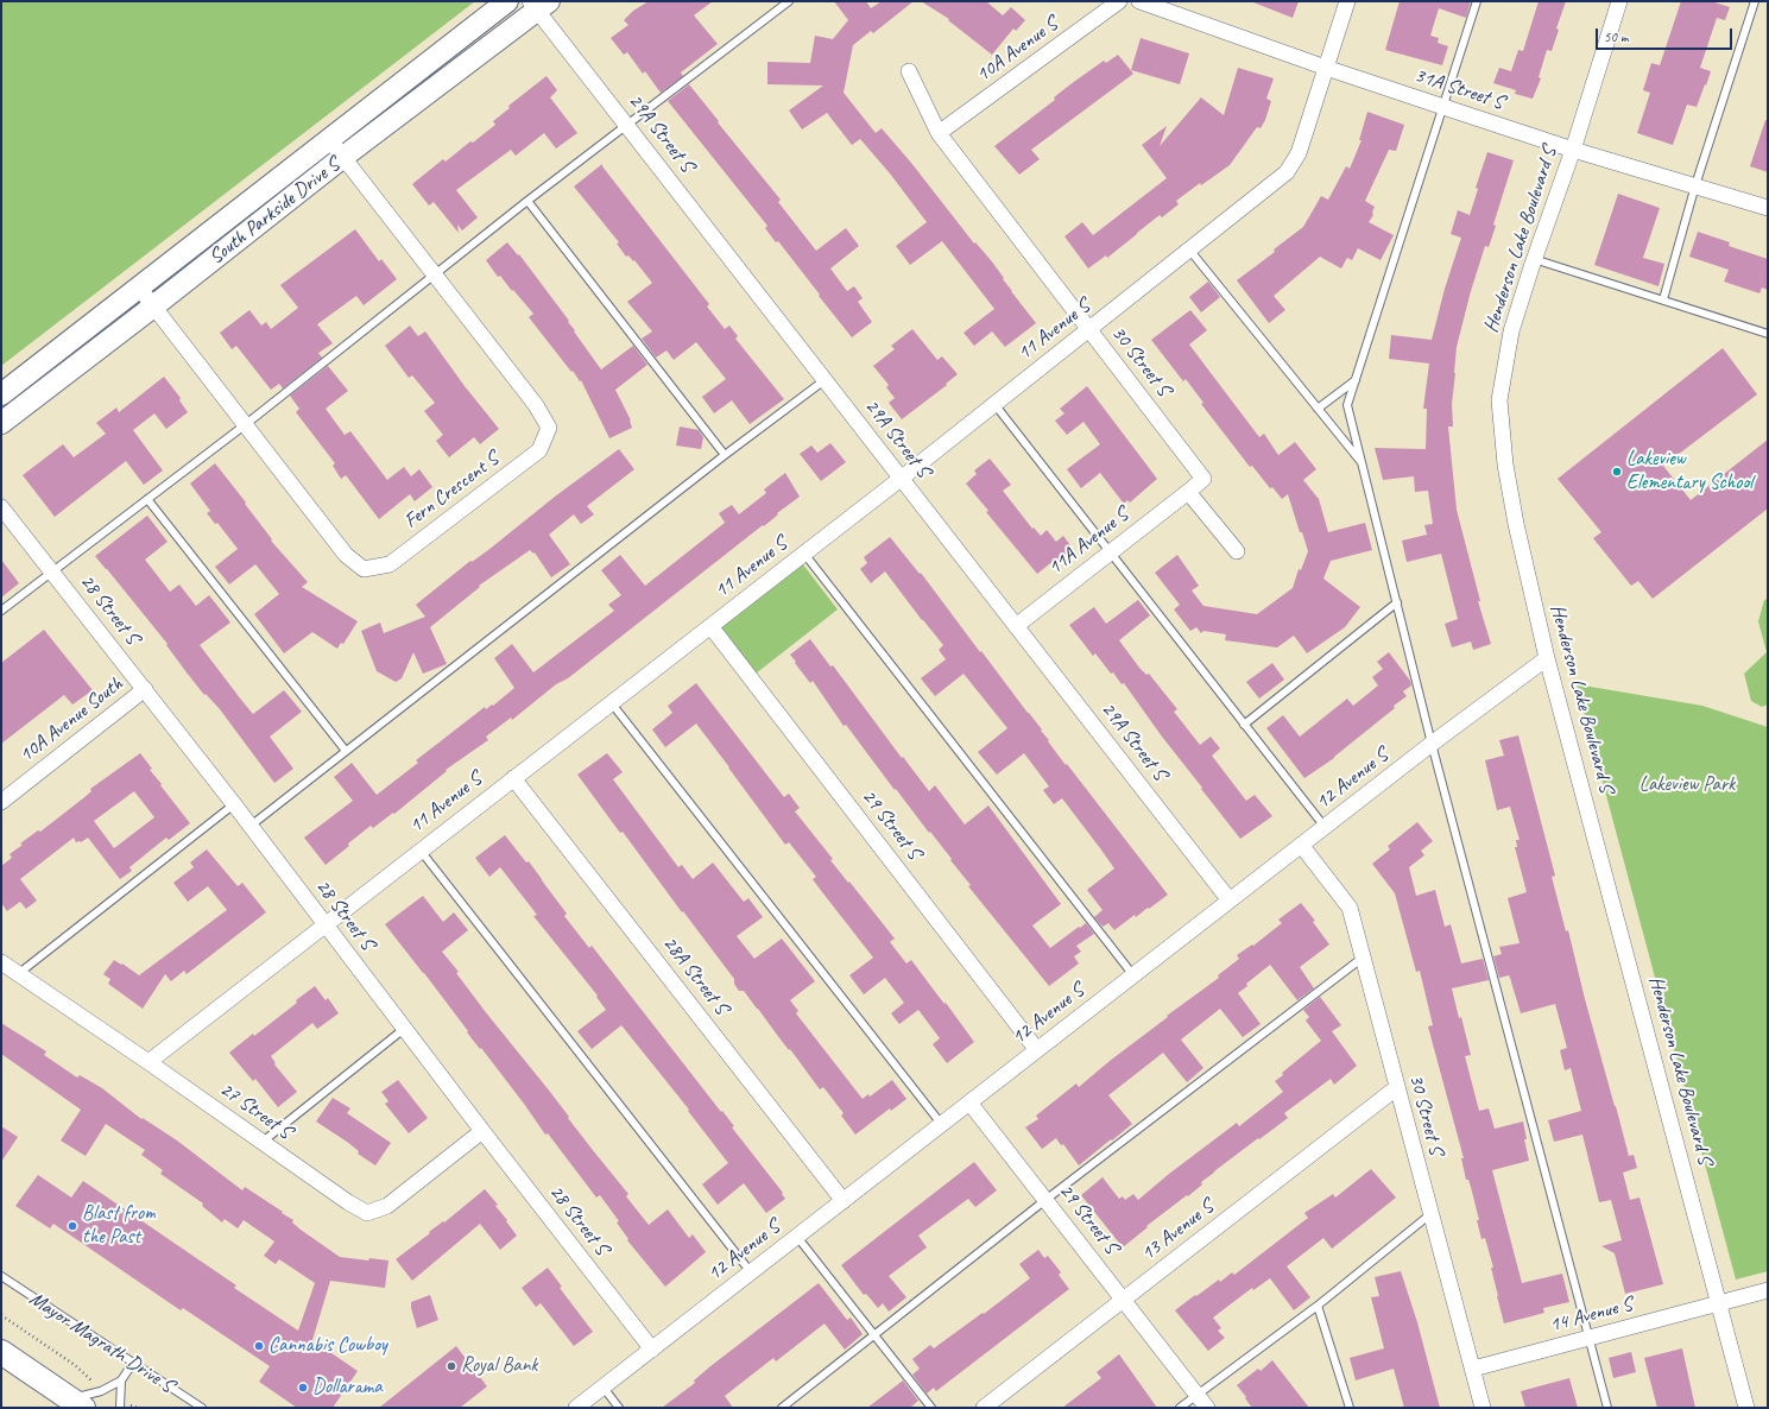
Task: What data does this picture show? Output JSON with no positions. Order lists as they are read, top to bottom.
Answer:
{
  "streets": {
    "main road": ["South Parkside Drive S"],
    "street": [
      "10A Avenue S",
      "31A Street S",
      "29A Street S",
      "Henderson Lake Boulevard S",
      "11 Avenue S",
      "30 Street S",
      "Fern Crescent S",
      "11A Avenue S",
      "28 Street S",
      "10A Avenue South",
      "12 Avenue S",
      "29 Street S",
      "28A Street S",
      "27 Street S",
      "13 Avenue S",
      "14 Avenue S"
    ],
    "lane": ["Mayor Magrath Drive S"]
  },
  "crossings": [
    ["10A Avenue S", "30 Street S"],
    ["31A Street S", "Henderson Lake Boulevard S"],
    ["31A Street S", "11 Avenue S"],
    ["29A Street S", "South Parkside Drive S"],
    ["29A Street S", "11 Avenue S"],
    ["29A Street S", "11A Avenue S"],
    ["29A Street S", "12 Avenue S"],
    ["South Parkside Drive S", "Fern Crescent S"],
    ["Henderson Lake Boulevard S", "12 Avenue S"],
    ["Henderson Lake Boulevard S", "14 Avenue S"],
    ["11 Avenue S", "30 Street S"],
    ["11 Avenue S", "28 Street S"],
    ["11 Avenue S", "29 Street S"],
    ["11 Avenue S", "28A Street S"],
    ["11 Avenue S", "27 Street S"],
    ["30 Street S", "11A Avenue S"],
    ["30 Street S", "12 Avenue S"],
    ["30 Street S", "13 Avenue S"],
    ["30 Street S", "14 Avenue S"],
    ["28 Street S", "10A Avenue South"],
    ["28 Street S", "12 Avenue S"],
    ["28 Street S", "27 Street S"],
    ["12 Avenue S", "29 Street S"],
    ["12 Avenue S", "28A Street S"],
    ["29 Street S", "13 Avenue S"]
  ],
  "parks": ["Lakeview Park"],
  "places": [
    "Lakeview Elementary School",
    "Blast from the Past",
    "Cannabis Cowboy",
    "Royal Bank",
    "Dollarama"
  ],
  "scale_bar": "50 m"
}
